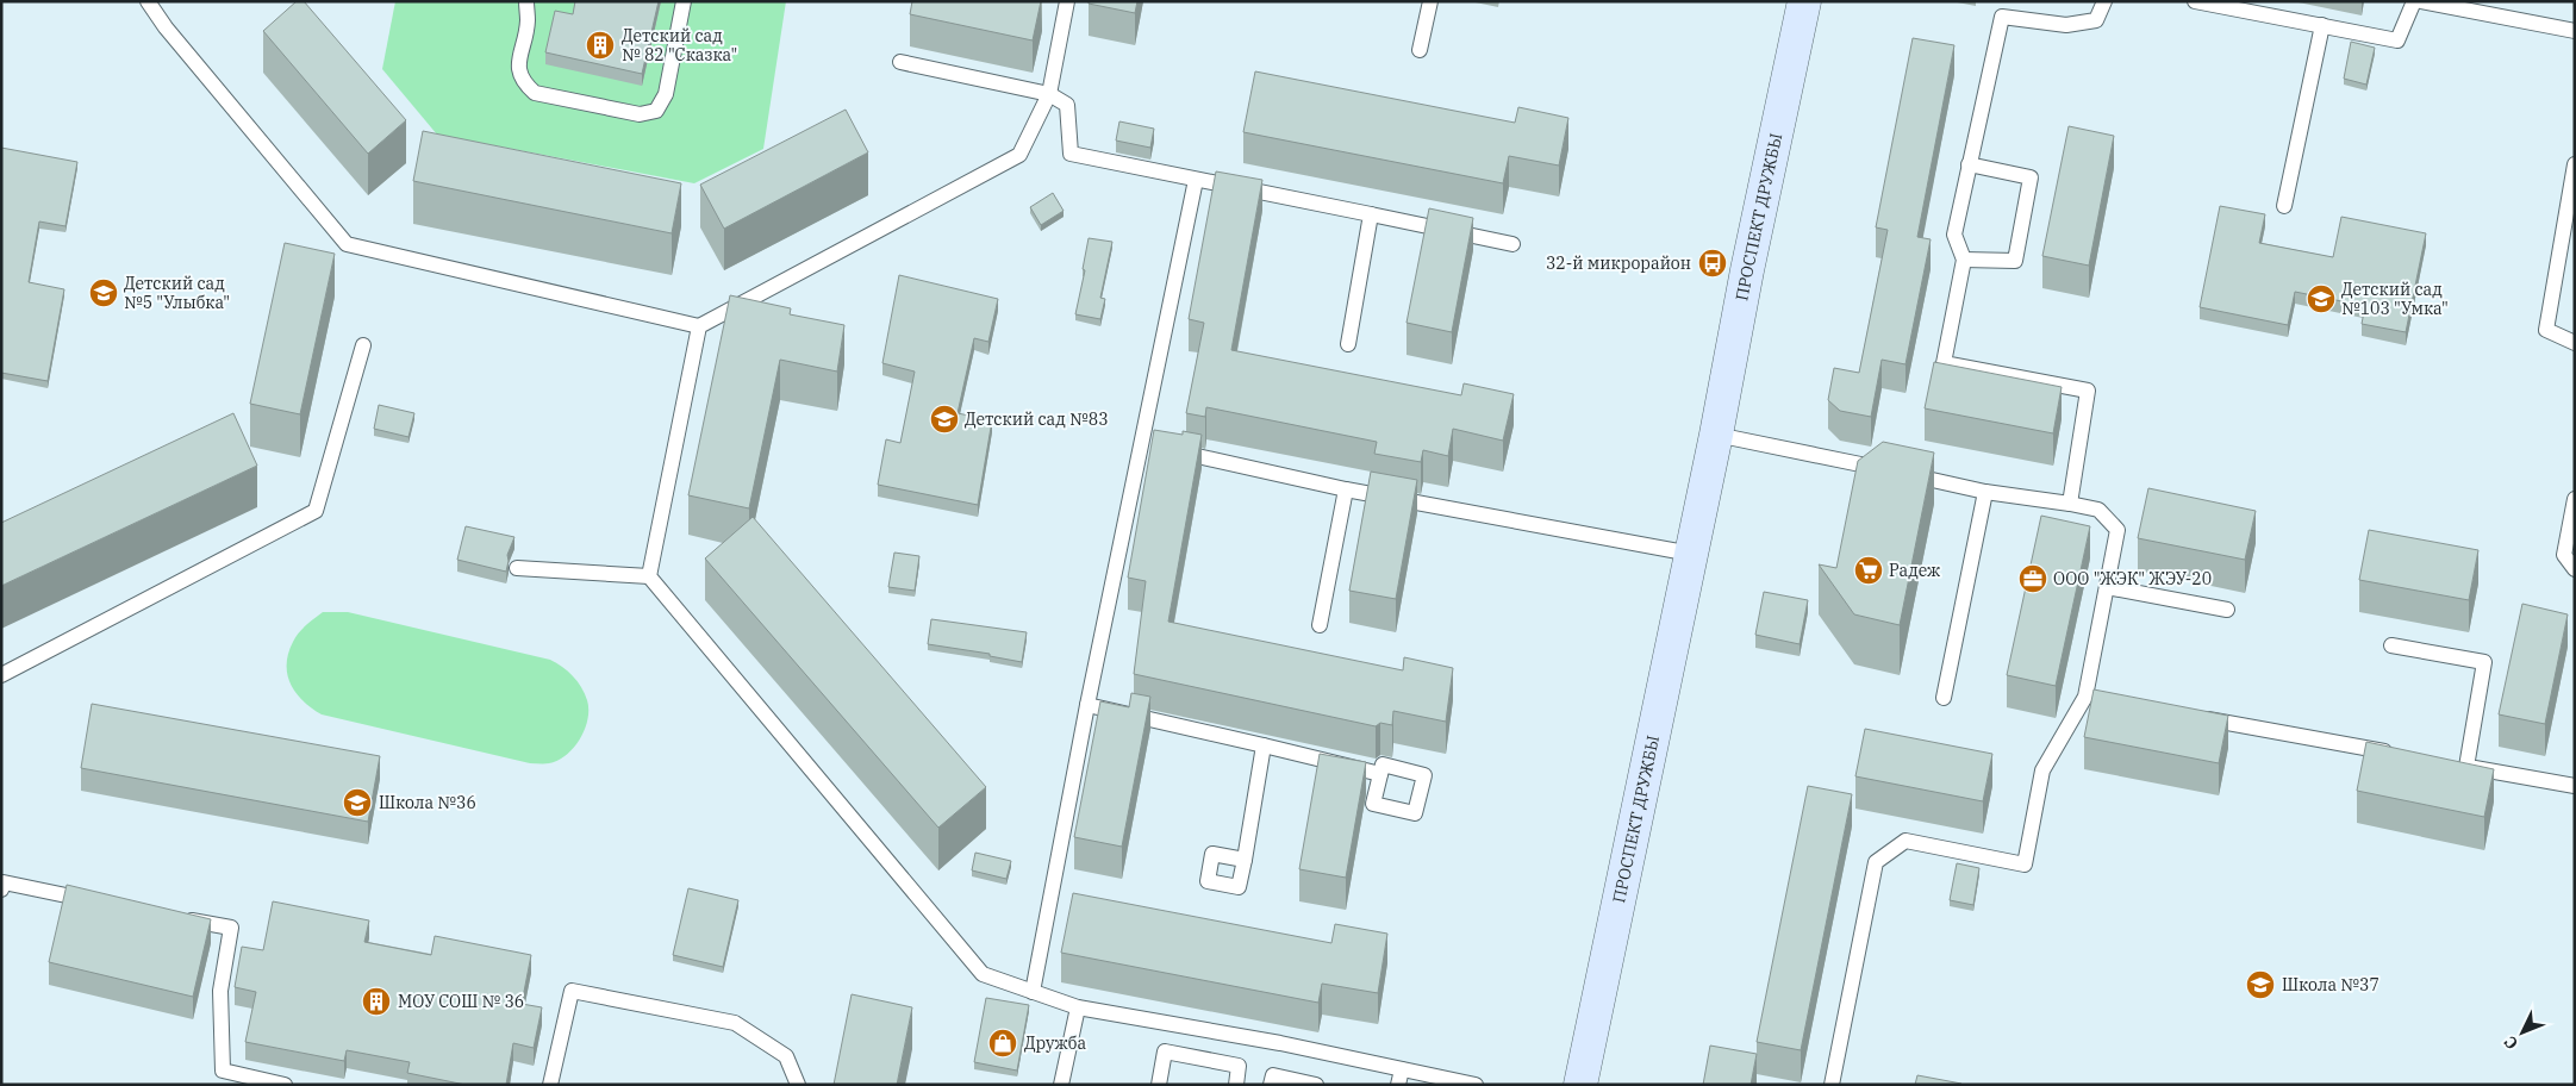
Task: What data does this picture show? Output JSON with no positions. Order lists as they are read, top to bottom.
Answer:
{
  "streets": {
    "street": ["ПРОСПЕКТ ДРУЖБЫ"]
  },
  "places": {
    "building": ["Детский сад № 82 \"Сказка\"", "МОУ СОШ № 36"],
    "bus stop": ["32-й микрорайон"],
    "school or university": [
      "Детский сад №5 \"Улыбка\"",
      "Детский сад №103 \"Умка\"",
      "Детский сад №83",
      "Школа №36",
      "Школа №37"
    ],
    "supermarket": ["Радеж"],
    "office": ["ООО \"ЖЭК\" ЖЭУ-20"],
    "shop": ["Дружба"]
  },
  "north": "bottom left"
}
